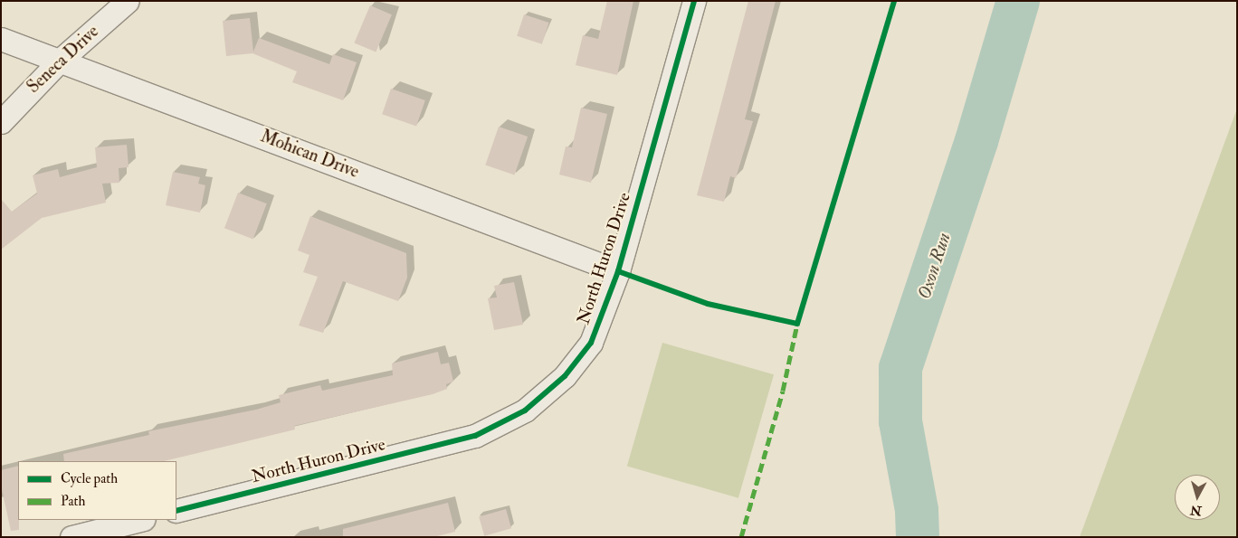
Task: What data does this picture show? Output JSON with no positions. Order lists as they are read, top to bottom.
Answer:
{
  "streets": {
    "street": ["Seneca Drive", "Mohican Drive", "North Huron Drive"]
  },
  "crossings": [
    ["Seneca Drive", "Mohican Drive"],
    ["Mohican Drive", "North Huron Drive"]
  ],
  "water": ["Oxon Run"],
  "legend": ["Cycle path", "Path"],
  "north": "bottom"
}
